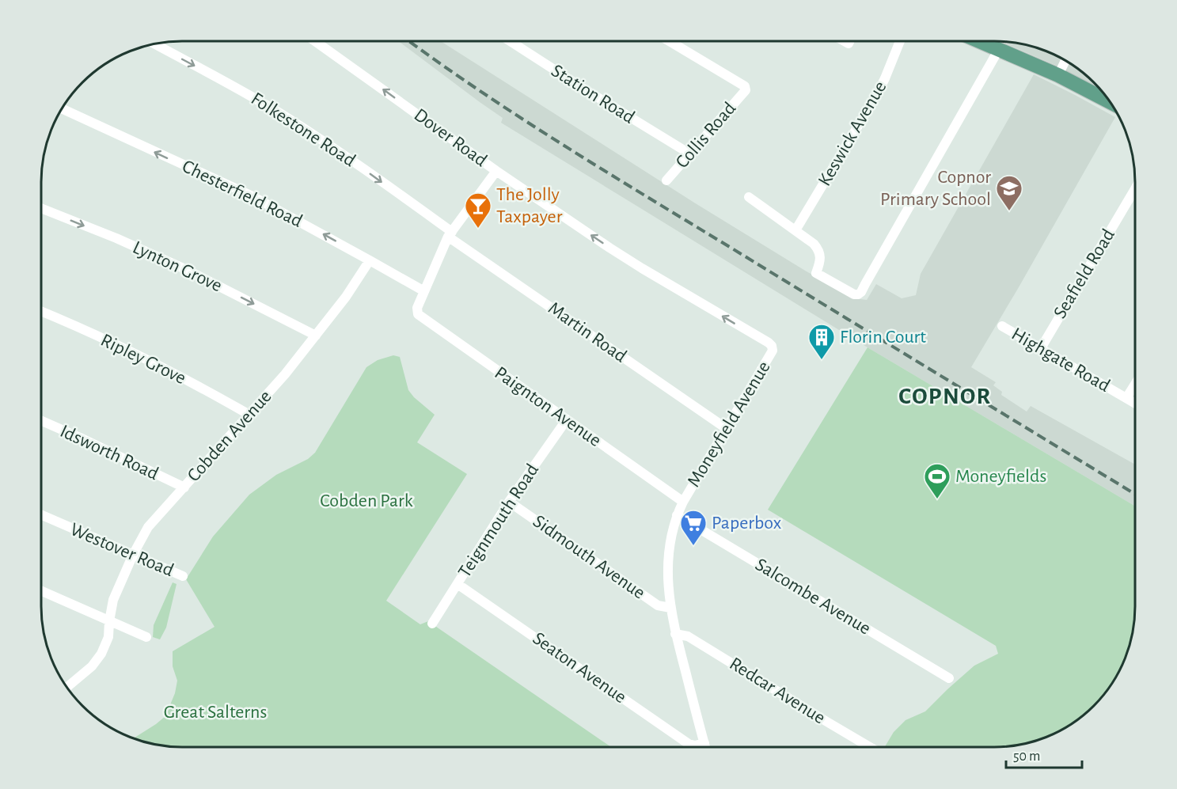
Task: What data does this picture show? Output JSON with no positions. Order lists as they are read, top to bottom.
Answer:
{
  "streets": {
    "street": [
      "Station Road",
      "Folkestone Road",
      "Keswick Avenue",
      "Collis Road",
      "Dover Road",
      "Chesterfield Road",
      "Lynton Grove",
      "Seafield Road",
      "Martin Road",
      "Ripley Grove",
      "Highgate Road",
      "Paignton Avenue",
      "Moneyfield Avenue",
      "Cobden Avenue",
      "Idsworth Road",
      "Teignmouth Road",
      "Westover Road",
      "Sidmouth Avenue",
      "Salcombe Avenue",
      "Seaton Avenue",
      "Redcar Avenue"
    ]
  },
  "crossings": [
    ["Station Road", "Collis Road"],
    ["Folkestone Road", "Martin Road"],
    ["Dover Road", "Moneyfield Avenue"],
    ["Chesterfield Road", "Paignton Avenue"],
    ["Chesterfield Road", "Cobden Avenue"],
    ["Lynton Grove", "Cobden Avenue"],
    ["Seafield Road", "Highgate Road"],
    ["Martin Road", "Moneyfield Avenue"],
    ["Ripley Grove", "Cobden Avenue"],
    ["Paignton Avenue", "Moneyfield Avenue"],
    ["Paignton Avenue", "Teignmouth Road"],
    ["Moneyfield Avenue", "Sidmouth Avenue"],
    ["Moneyfield Avenue", "Salcombe Avenue"],
    ["Moneyfield Avenue", "Seaton Avenue"],
    ["Moneyfield Avenue", "Redcar Avenue"],
    ["Cobden Avenue", "Idsworth Road"],
    ["Cobden Avenue", "Westover Road"],
    ["Teignmouth Road", "Sidmouth Avenue"],
    ["Teignmouth Road", "Seaton Avenue"]
  ],
  "one_way": [
    "Folkestone Road",
    "Dover Road",
    "Chesterfield Road",
    "Lynton Grove"
  ],
  "districts": ["COPNOR"],
  "parks": ["Cobden Park", "Great Salterns"],
  "places": {
    "school or university": ["Copnor Primary School"],
    "bar": ["The Jolly Taxpayer"],
    "building": ["Florin Court"],
    "sports": ["Moneyfields"],
    "supermarket": ["Paperbox"]
  },
  "scale_bar": "50 m"
}
